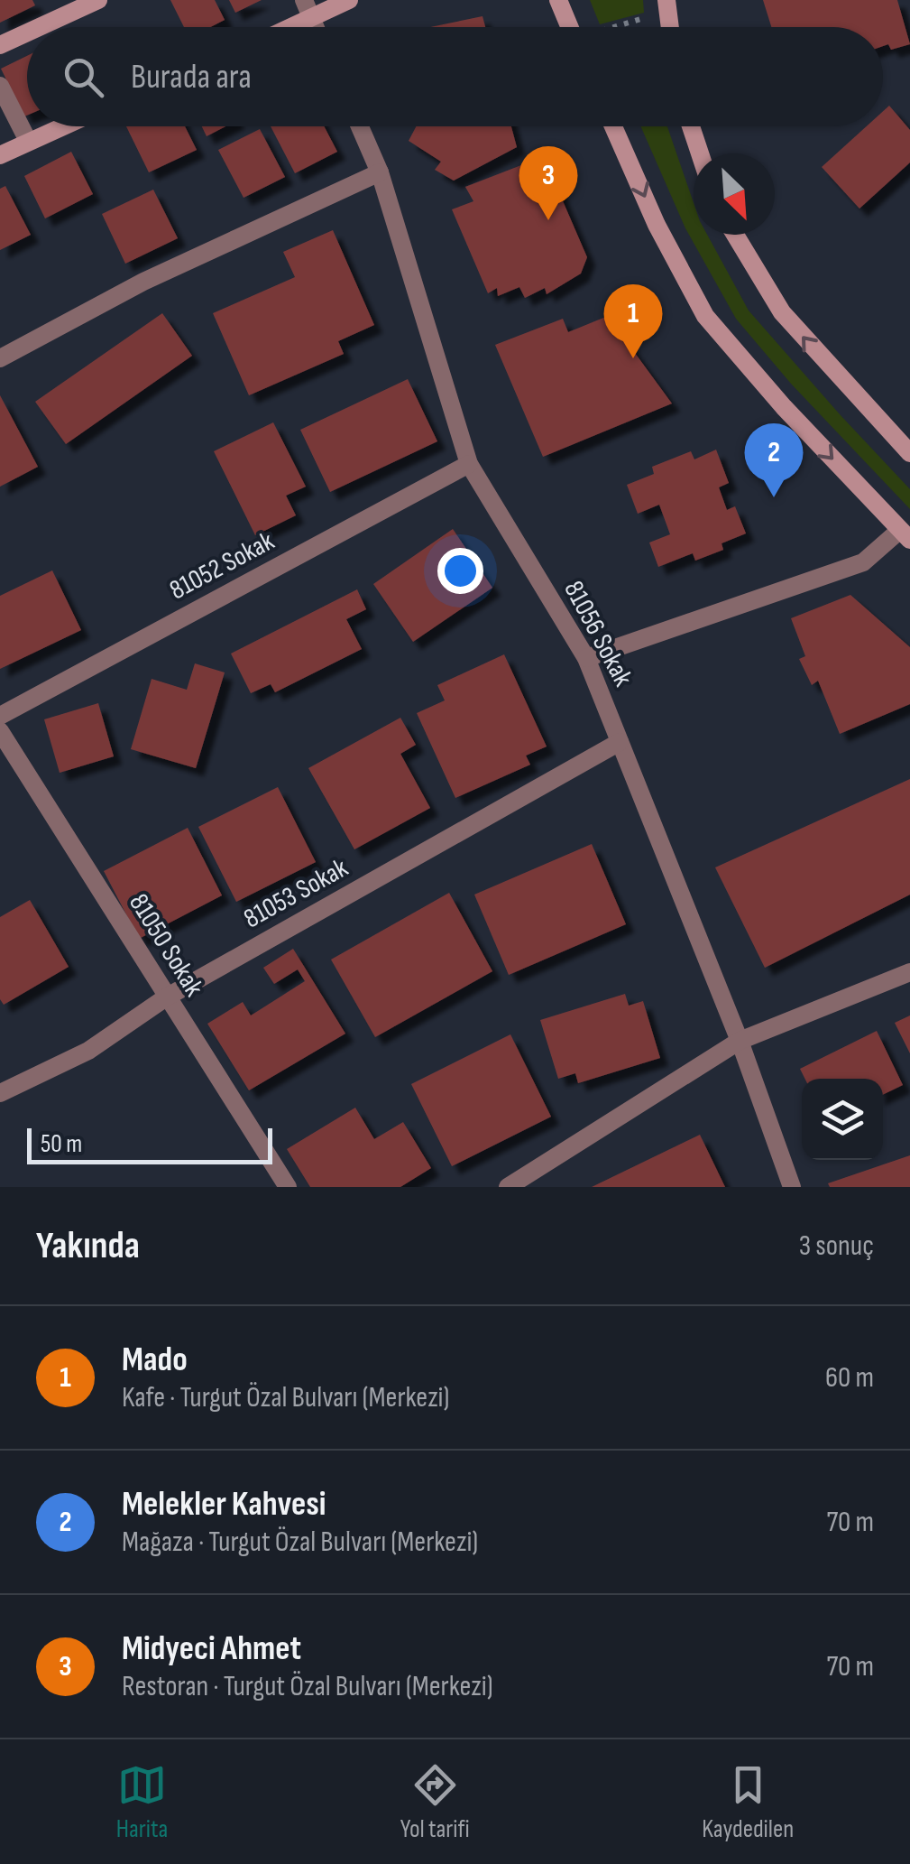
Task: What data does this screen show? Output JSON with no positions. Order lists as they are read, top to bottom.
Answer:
{
  "streets": {
    "street": [
      "81052 Sokak",
      "81056 Sokak",
      "81053 Sokak",
      "81050 Sokak"
    ]
  },
  "crossings": [
    ["81052 Sokak", "81056 Sokak"],
    ["81056 Sokak", "81053 Sokak"],
    ["81053 Sokak", "81050 Sokak"]
  ],
  "scale_bar": "50 m",
  "north": "bottom right",
  "page": {
    "search": "Burada ara",
    "pins": ["3", "1", "2"],
    "scale": "50 m",
    "heading": ["Yakında", "3 sonuç"],
    "list": [
      {
        "mark": "1",
        "name": "Mado",
        "note": "Kafe · Turgut Özal Bulvarı (Merkezi)",
        "value": "60 m"
      },
      {
        "mark": "2",
        "name": "Melekler Kahvesi",
        "note": "Mağaza · Turgut Özal Bulvarı (Merkezi)",
        "value": "70 m"
      },
      {
        "mark": "3",
        "name": "Midyeci Ahmet",
        "note": "Restoran · Turgut Özal Bulvarı (Merkezi)",
        "value": "70 m"
      }
    ],
    "nav": ["Harita", "Yol tarifi", "Kaydedilen"]
  }
}
